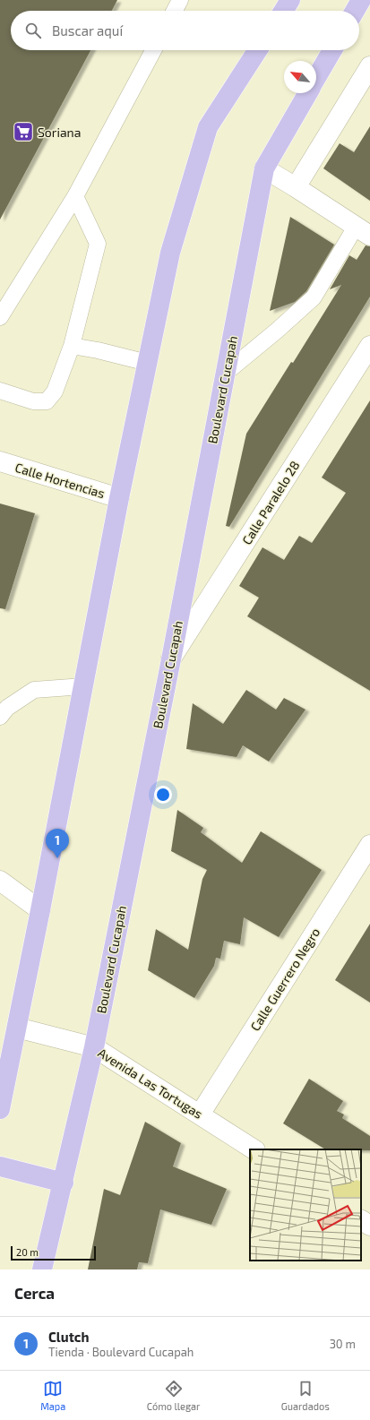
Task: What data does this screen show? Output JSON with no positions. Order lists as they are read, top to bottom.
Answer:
{
  "streets": {
    "main road": ["Boulevard Cucapah"],
    "street": [
      "Calle Hortencias",
      "Calle Paralelo 28",
      "Calle Guerrero Negro",
      "Avenida Las Tortugas"
    ]
  },
  "crossings": [
    ["Boulevard Cucapah", "Calle Paralelo 28"],
    ["Boulevard Cucapah", "Avenida Las Tortugas"],
    ["Calle Guerrero Negro", "Avenida Las Tortugas"]
  ],
  "places": {
    "supermarket": ["Soriana"]
  },
  "scale_bar": "20 m",
  "north": "top left",
  "page": {
    "search": "Buscar aquí",
    "pins": "1",
    "scale": "20 m",
    "heading": "Cerca",
    "list": [
      {
        "mark": "1",
        "name": "Clutch",
        "note": "Tienda · Boulevard Cucapah",
        "value": "30 m"
      }
    ],
    "nav": ["Mapa", "Cómo llegar", "Guardados"]
  }
}
